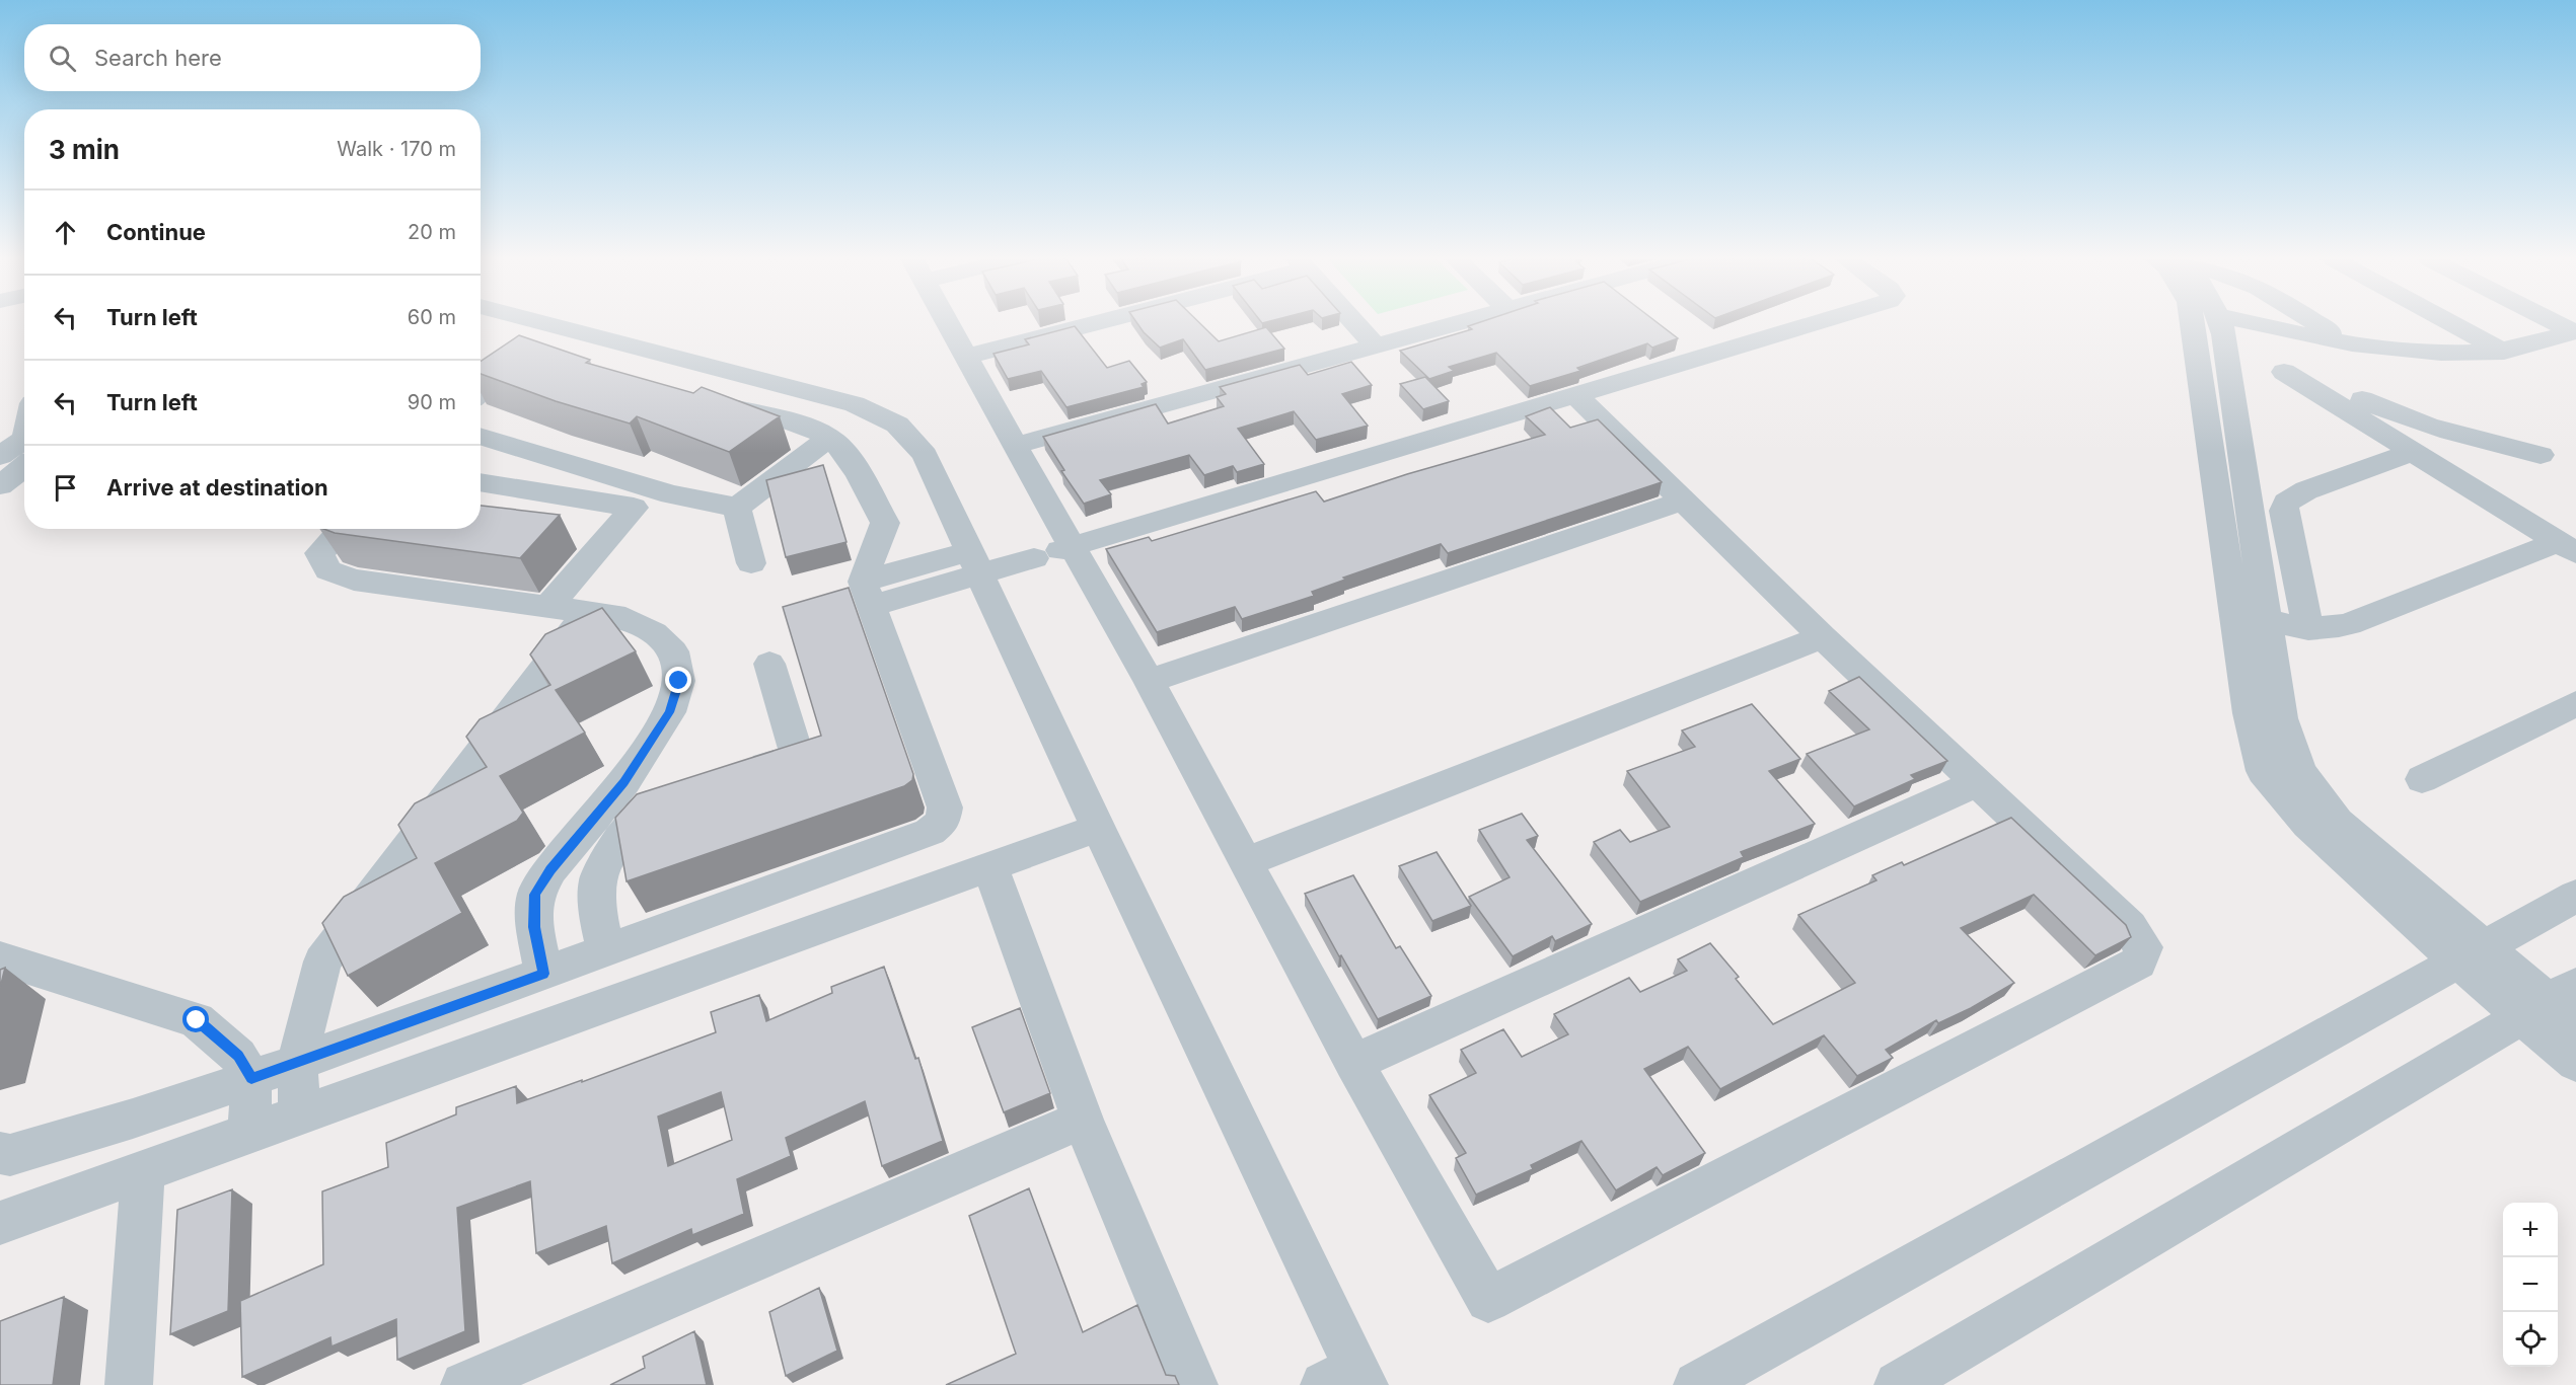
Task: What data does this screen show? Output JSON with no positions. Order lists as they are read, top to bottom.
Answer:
{
  "page": {
    "search": "Search here",
    "heading": ["3 min", "Walk · 170 m"],
    "list": [
      ["Continue", "20 m"],
      ["Turn left", "60 m"],
      ["Turn left", "90 m"],
      "Arrive at destination"
    ],
    "map_buttons": ["+", "−"]
  }
}
